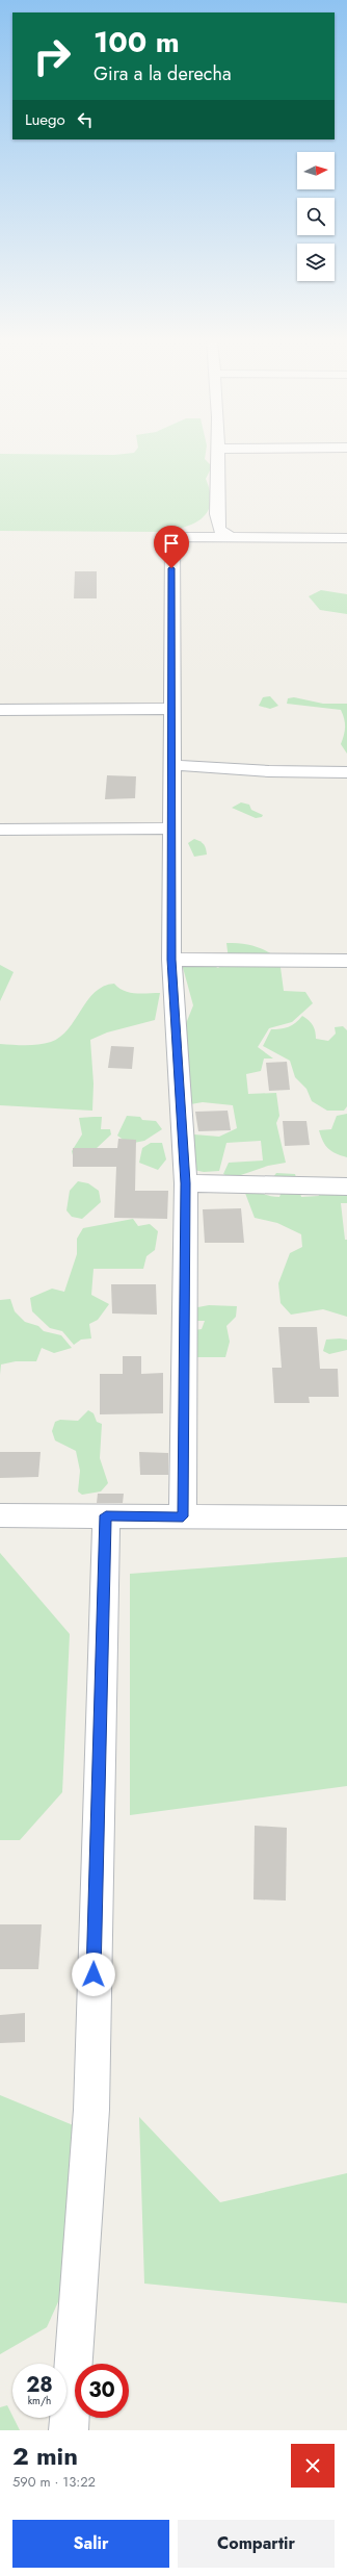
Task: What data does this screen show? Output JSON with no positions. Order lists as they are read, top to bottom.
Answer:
{
  "north": "right",
  "page": {
    "turn": ["100 m", "Gira a la derecha"],
    "then": "Luego",
    "speed": "28 km/h",
    "limit": "30",
    "heading": ["2 min", "590 m · 13:22"],
    "buttons": ["Salir", "Compartir"]
  }
}
